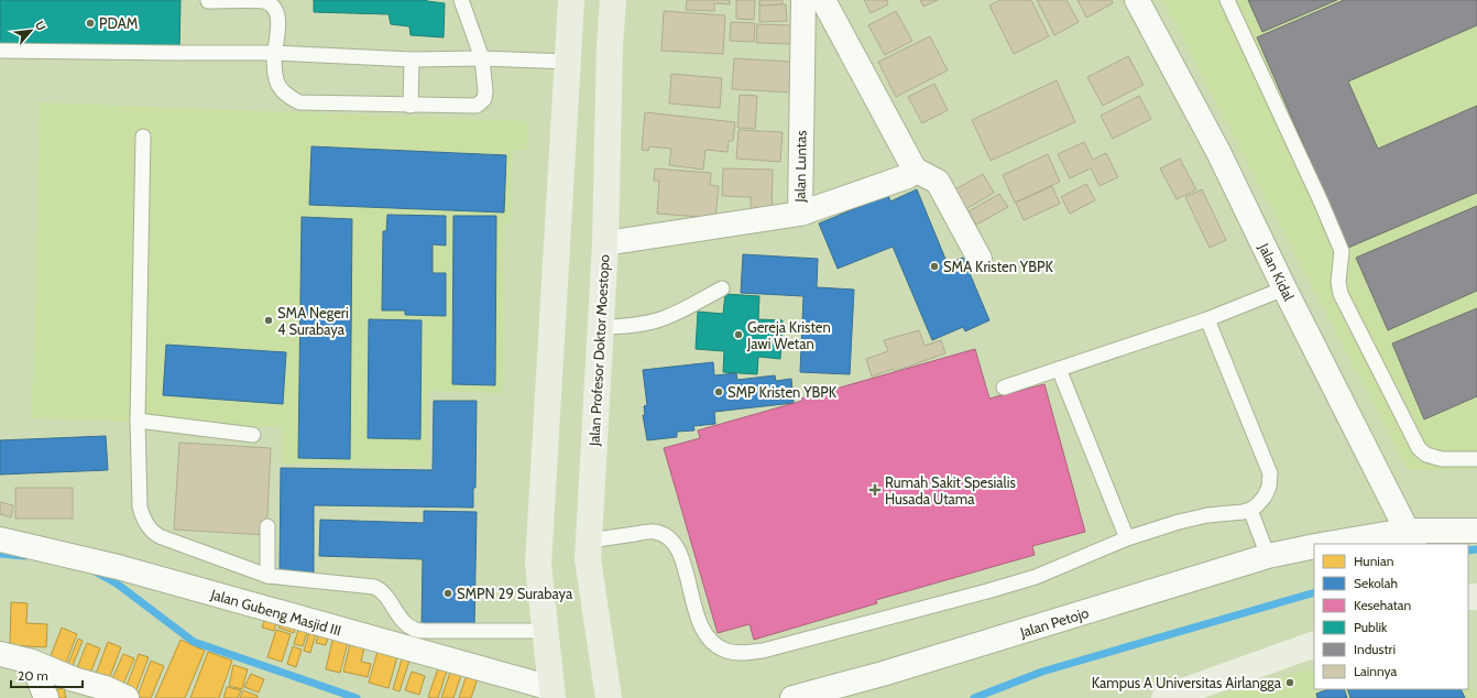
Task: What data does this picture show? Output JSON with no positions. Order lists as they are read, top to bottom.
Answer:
{
  "streets": {
    "main road": ["Jalan Profesor Doktor Moestopo"],
    "street": [
      "Jalan Luntas",
      "Jalan Kidal",
      "Jalan Gubeng Masjid III",
      "Jalan Petojo"
    ]
  },
  "crossings": [
    ["Jalan Luntas", "Jalan Profesor Doktor Moestopo"]
  ],
  "places": {
    "other": [
      "PDAM",
      "SMA Kristen YBPK",
      "SMA Negeri 4 Surabaya",
      "Gereja Kristen Jawi Wetan",
      "SMP Kristen YBPK",
      "SMPN 29 Surabaya",
      "Kampus A Universitas Airlangga"
    ],
    "health": ["Rumah Sakit Spesialis Husada Utama"]
  },
  "legend": [
    "Hunian",
    "Sekolah",
    "Kesehatan",
    "Publik",
    "Industri",
    "Lainnya"
  ],
  "scale_bar": "20 m",
  "north": "top right"
}
